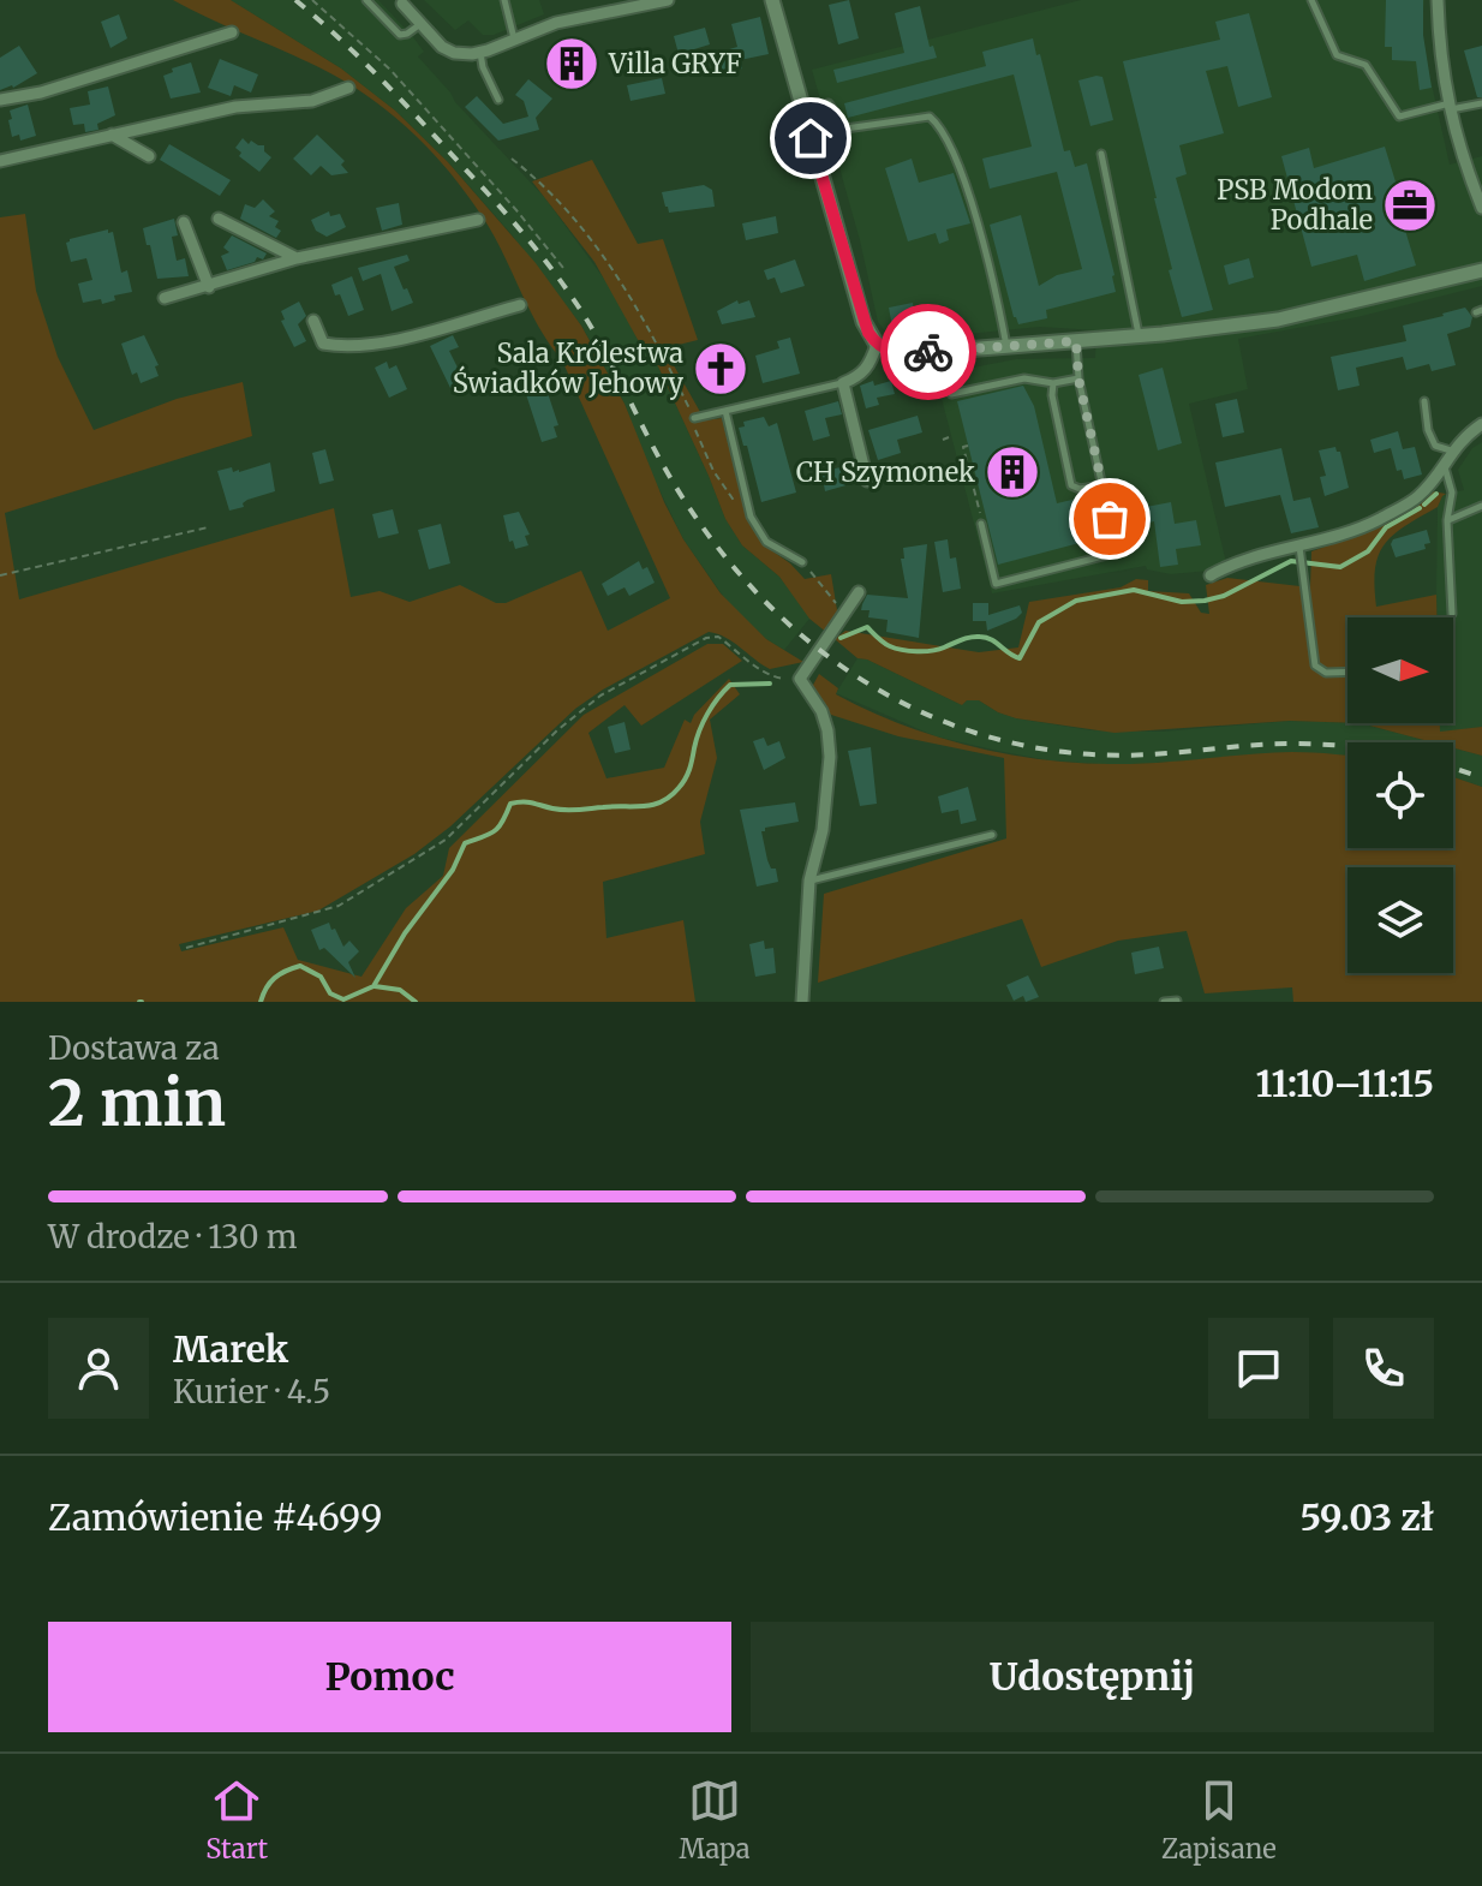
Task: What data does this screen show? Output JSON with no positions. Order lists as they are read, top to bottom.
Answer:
{
  "places": {
    "building": ["Villa GRYF", "CH Szymonek"],
    "office": ["PSB Modom Podhale"],
    "church": ["Sala Królestwa Świadków Jehowy"]
  },
  "north": "right",
  "page": {
    "heading": ["2 min", "Dostawa za", "11:10–11:15"],
    "panel": [
      "Marek",
      "Kurier · 4.5",
      "Zamówienie #4699",
      "59.03 zł"
    ],
    "bar": "W drodze · 130 m",
    "buttons": ["Pomoc", "Udostępnij"],
    "tabs": ["Start", "Mapa", "Zapisane"]
  }
}
